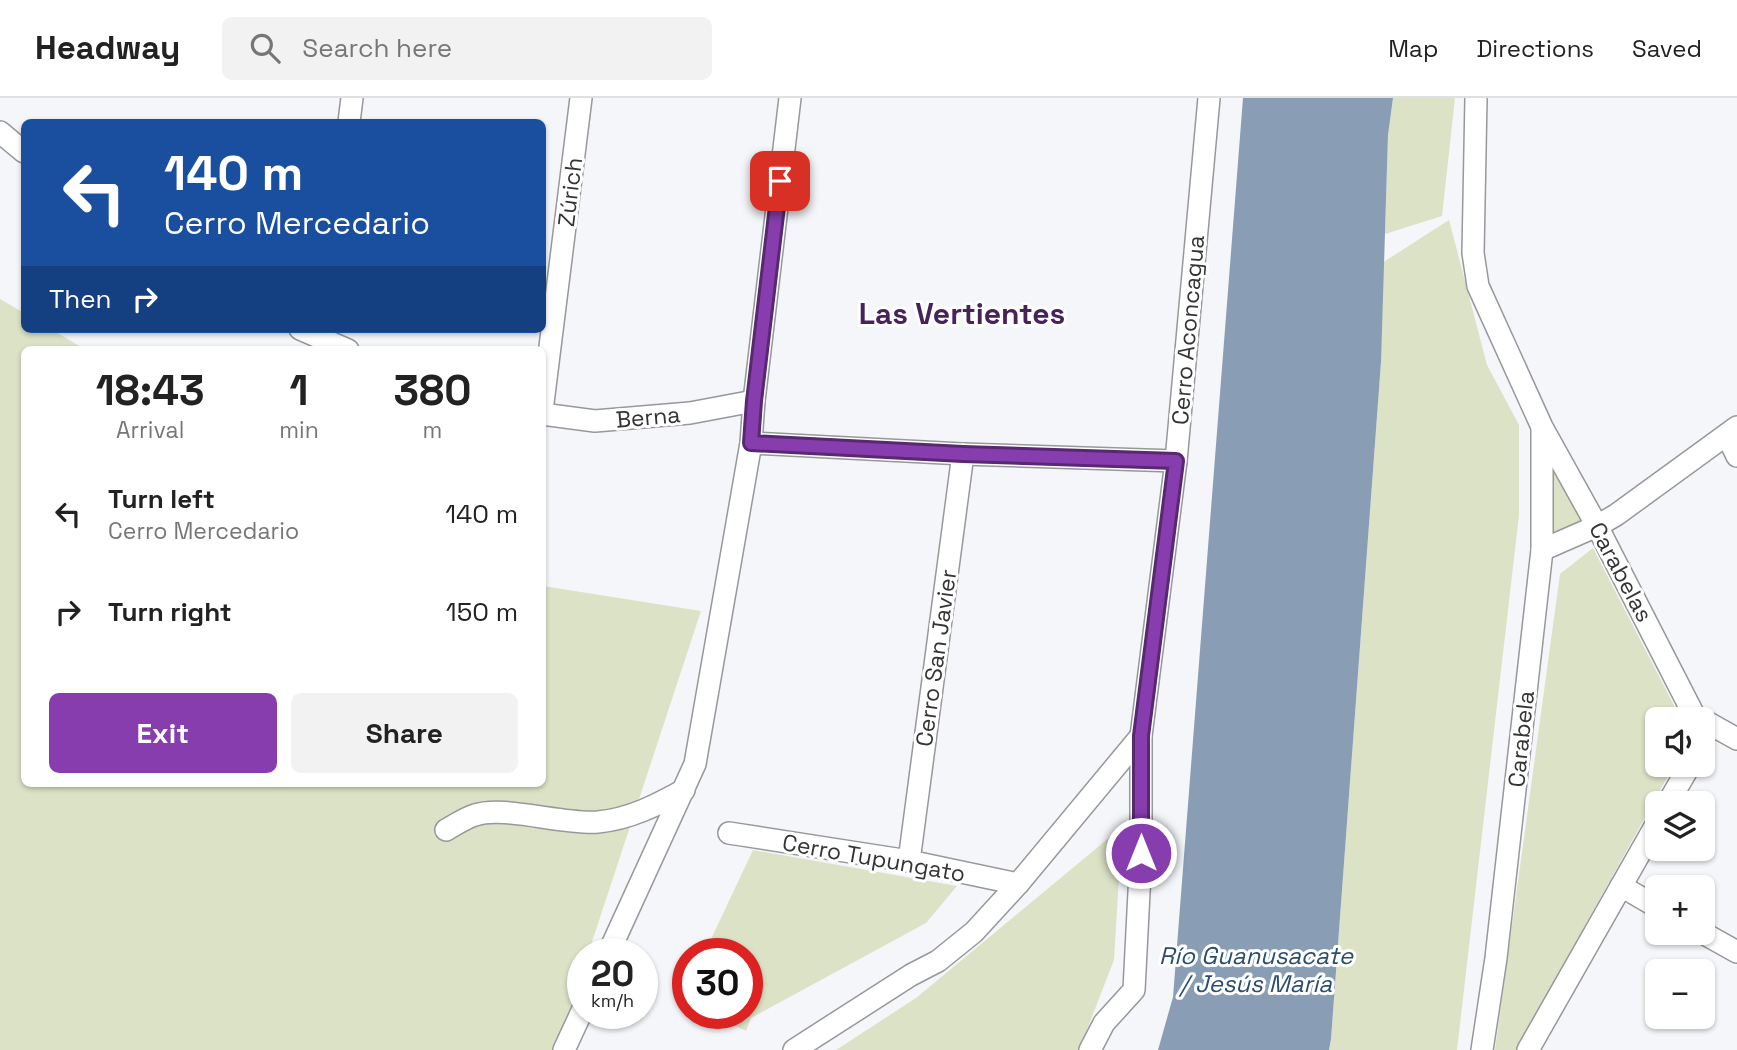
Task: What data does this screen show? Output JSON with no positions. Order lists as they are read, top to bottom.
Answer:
{
  "streets": {
    "street": [
      "Zúrich",
      "Cerro Aconcagua",
      "Berna",
      "Carabelas",
      "Cerro San Javier",
      "Carabela",
      "Cerro Tupungato"
    ]
  },
  "crossings": [
    ["Carabelas", "Carabela"],
    ["Cerro San Javier", "Cerro Tupungato"]
  ],
  "districts": ["Las Vertientes"],
  "water": ["Río Guanusacate / Jesús María"],
  "page": {
    "header": "Headway",
    "search": "Search here",
    "nav": ["Map", "Directions", "Saved"],
    "turn": ["140 m", "Cerro Mercedario"],
    "then": "Then",
    "eta": [
      "18:43",
      "Arrival",
      "1",
      "min",
      "380",
      "m"
    ],
    "list": [
      {
        "name": "Turn left",
        "note": "Cerro Mercedario",
        "value": "140 m"
      },
      {
        "name": "Turn right",
        "value": "150 m"
      }
    ],
    "buttons": ["Exit", "Share"],
    "map_buttons": ["+", "−"],
    "speed": "20 km/h",
    "limit": "30"
  }
}
